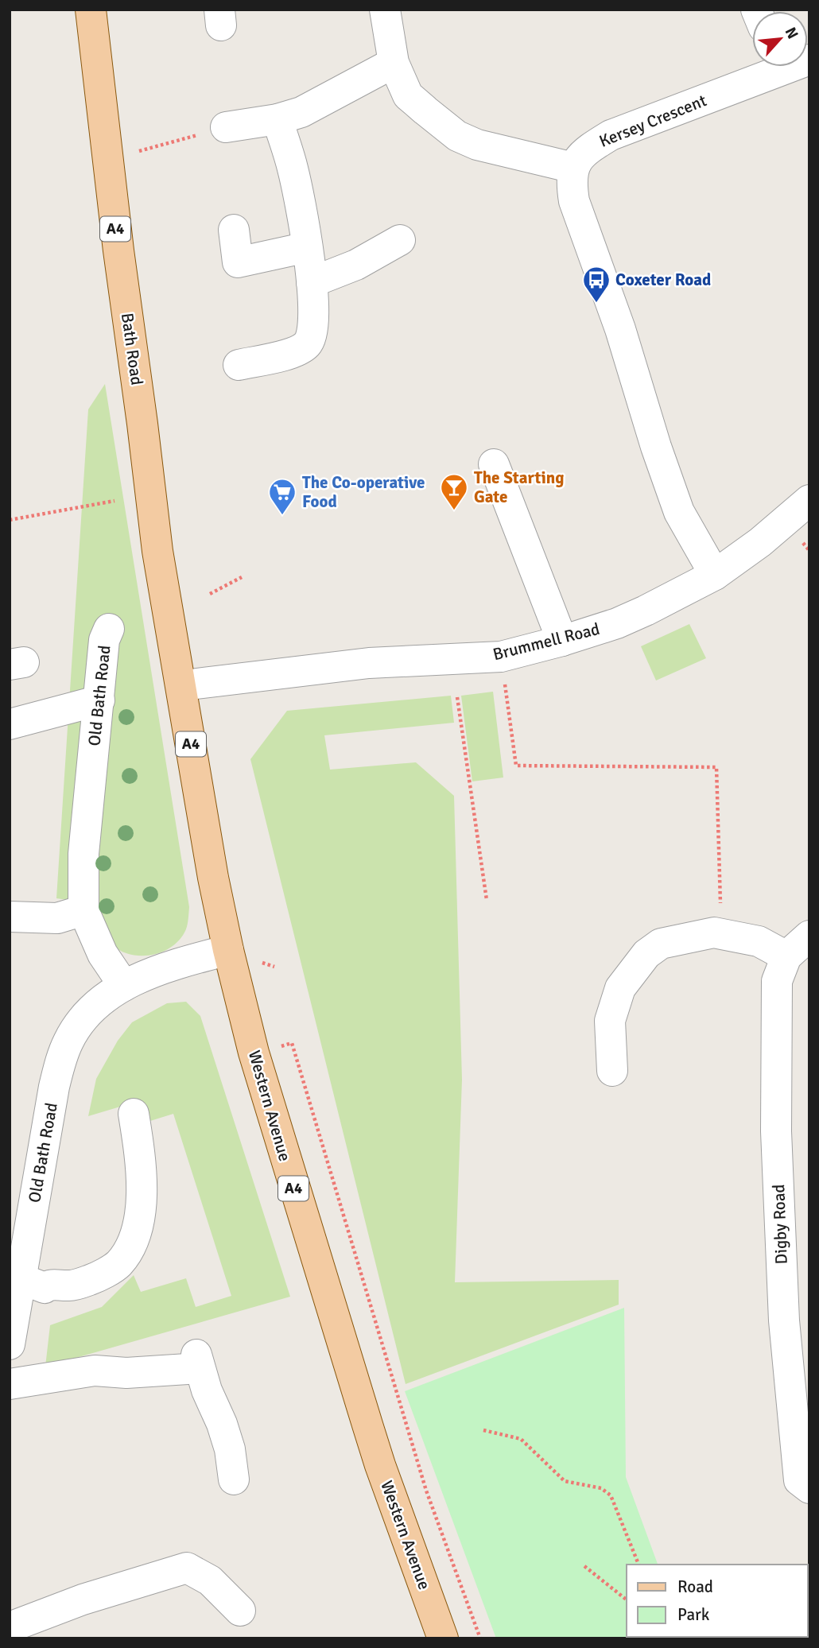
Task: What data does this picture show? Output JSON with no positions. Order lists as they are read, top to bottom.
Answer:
{
  "streets": {
    "main road": ["A4", "Bath Road", "Western Avenue"],
    "street": [
      "Kersey Crescent",
      "Brummell Road",
      "Old Bath Road",
      "Digby Road"
    ]
  },
  "crossings": [
    ["Bath Road", "Brummell Road"],
    ["Bath Road", "Western Avenue"],
    ["Brummell Road", "Western Avenue"],
    ["Old Bath Road", "Western Avenue"]
  ],
  "places": {
    "bus stop": ["Coxeter Road"],
    "bar": ["The Starting Gate"],
    "supermarket": ["The Co-operative Food"]
  },
  "legend": ["Road", "Park"],
  "north": "top right"
}
